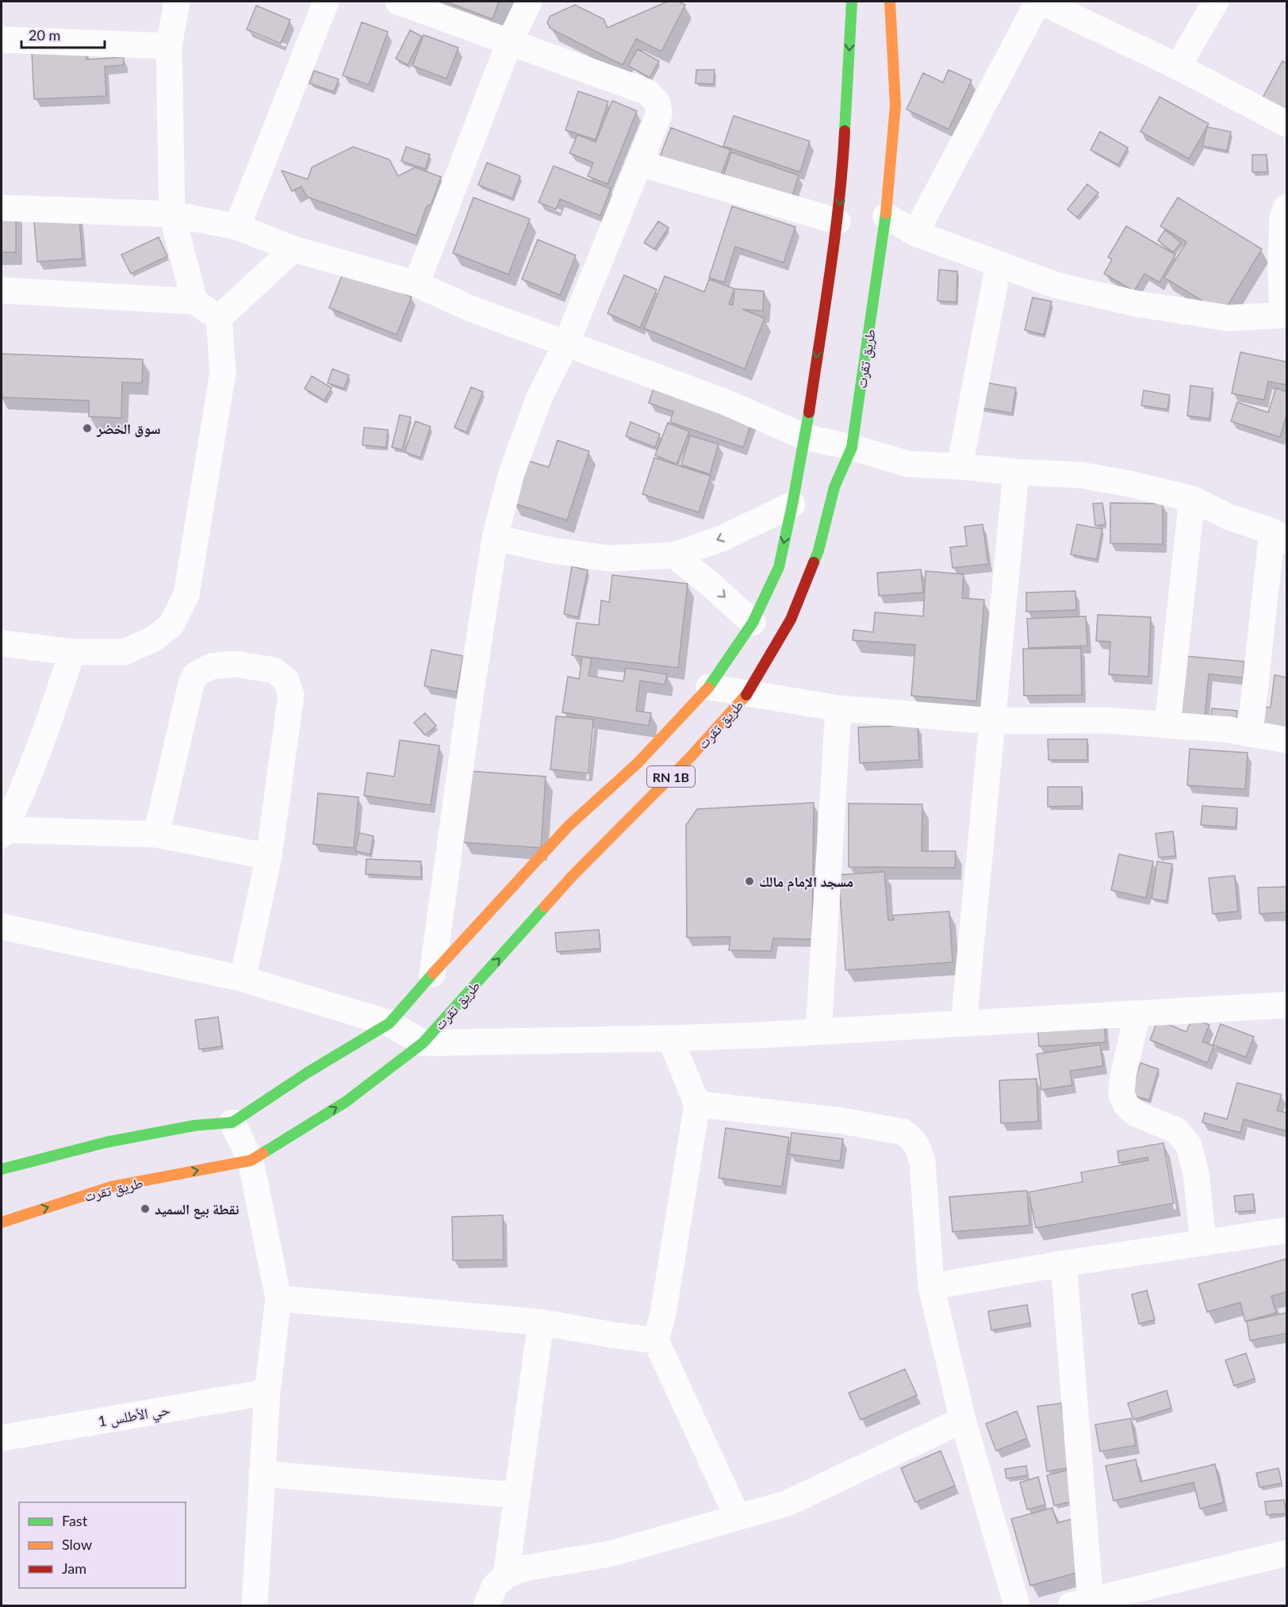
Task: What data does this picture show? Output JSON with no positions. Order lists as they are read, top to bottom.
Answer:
{
  "streets": {
    "main road": ["طريق تقرت", "RN 1B"],
    "street": ["حي الأطلس 1"]
  },
  "places": ["سوق الخضر", "مسجد الإمام مالك", "نقطة بيع السميد"],
  "legend": ["Fast", "Slow", "Jam"],
  "scale_bar": "20 m"
}
